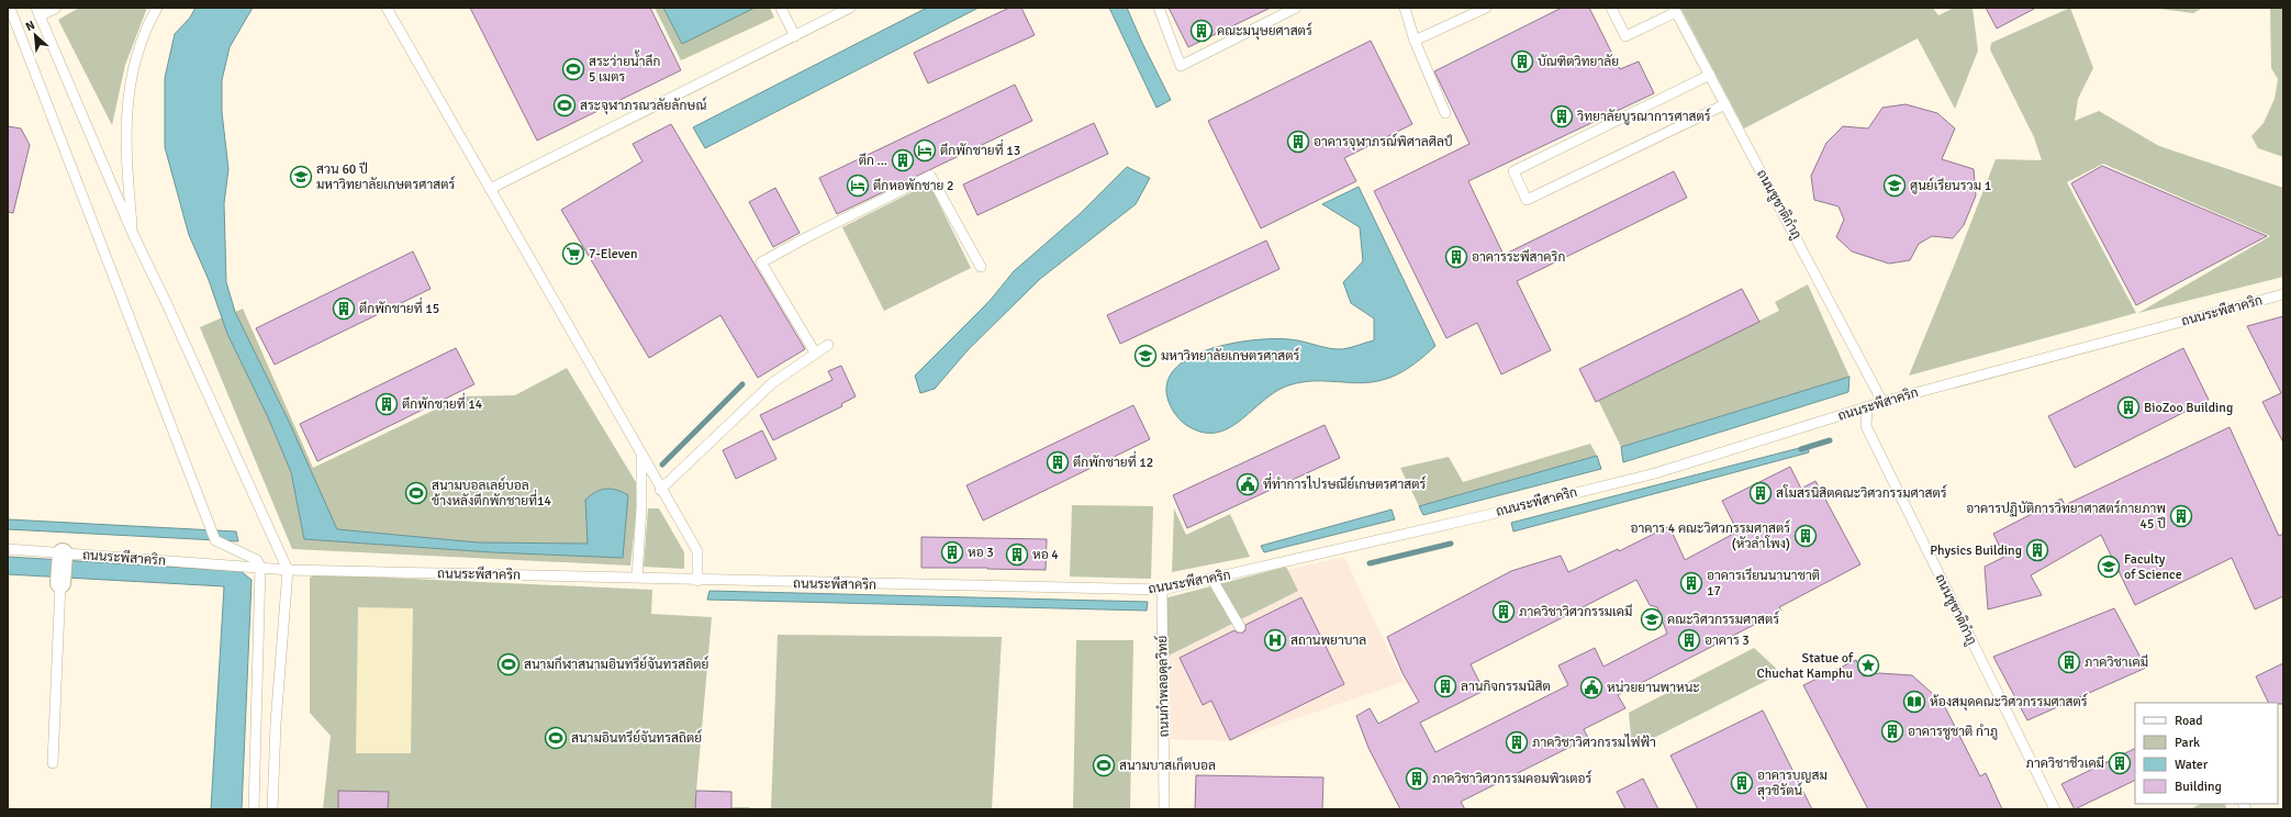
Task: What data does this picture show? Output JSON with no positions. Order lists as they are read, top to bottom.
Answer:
{
  "streets": {
    "lane": ["ถนนชูชาติกำภู", "ถนนระพีสาคริก", "ถนนกำพลอดุลวิทย์"]
  },
  "crossings": [
    ["ถนนชูชาติกำภู", "ถนนระพีสาคริก"],
    ["ถนนระพีสาคริก", "ถนนกำพลอดุลวิทย์"]
  ],
  "places": {
    "building": [
      "คณะมนุษยศาสตร์",
      "บัณฑิตวิทยาลัย",
      "วิทยาลัยบูรณาการศาสตร์",
      "อาคารจุฬาภรณ์พิศาลศิลป์",
      "ตึก ...",
      "อาคารระพีสาคริก",
      "ตึกพักชายที่ 15",
      "ตึกพักชายที่ 14",
      "BioZoo Building",
      "ตึกพักชายที่ 12",
      "สโมสรนิสิตคณะวิศวกรรมศาสตร์",
      "อาคารปฏิบัติการวิทยาศาสตร์กายภาพ 45 ปี",
      "อาคาร 4 คณะวิศวกรรมศาสตร์ (หัวลำโพง)",
      "Physics Building",
      "หอ 3",
      "หอ 4",
      "อาคารเรียนนานาชาติ 17",
      "ภาควิชาวิศวกรรมเคมี",
      "อาคาร 3",
      "ภาควิชาเคมี",
      "ลานกิจกรรมนิสิต",
      "อาคารชูชาติ กำภู",
      "ภาควิชาวิศวกรรมไฟฟ้า",
      "ภาควิชาชีวเคมี",
      "ภาควิชาวิศวกรรมคอมพิวเตอร์",
      "อาคารบุญสม สุวชิรัตน์"
    ],
    "sports": [
      "สระว่ายน้ำลึก 5 เมตร",
      "สระจุฬาภรณวลัยลักษณ์",
      "สนามบอลเลย์บอล ข้างหลังตึกพักชายที่14",
      "สนามกีฬาสนามอินทรีย์จันทรสถิตย์",
      "สนามอินทรีย์จันทรสถิตย์",
      "สนามบาสเก็ตบอล"
    ],
    "hotel": ["ตึกพักชายที่ 13", "ตึกหอพักชาย 2"],
    "school or university": [
      "สวน 60 ปี มหาวิทยาลัยเกษตรศาสตร์",
      "ศูนย์เรียนรวม 1",
      "มหาวิทยาลัยเกษตรศาสตร์",
      "Faculty of Science",
      "คณะวิศวกรรมศาสตร์"
    ],
    "supermarket": ["7-Eleven"],
    "public building": ["ที่ทำการไปรษณีย์เกษตรศาสตร์", "หน่วยยานพาหนะ"],
    "hospital": ["สถานพยาบาล"],
    "place": ["Statue of Chuchat Kamphu"],
    "library": ["ห้องสมุดคณะวิศวกรรมศาสตร์"]
  },
  "legend": [
    "Road",
    "Park",
    "Water",
    "Building"
  ],
  "north": "top left"
}
